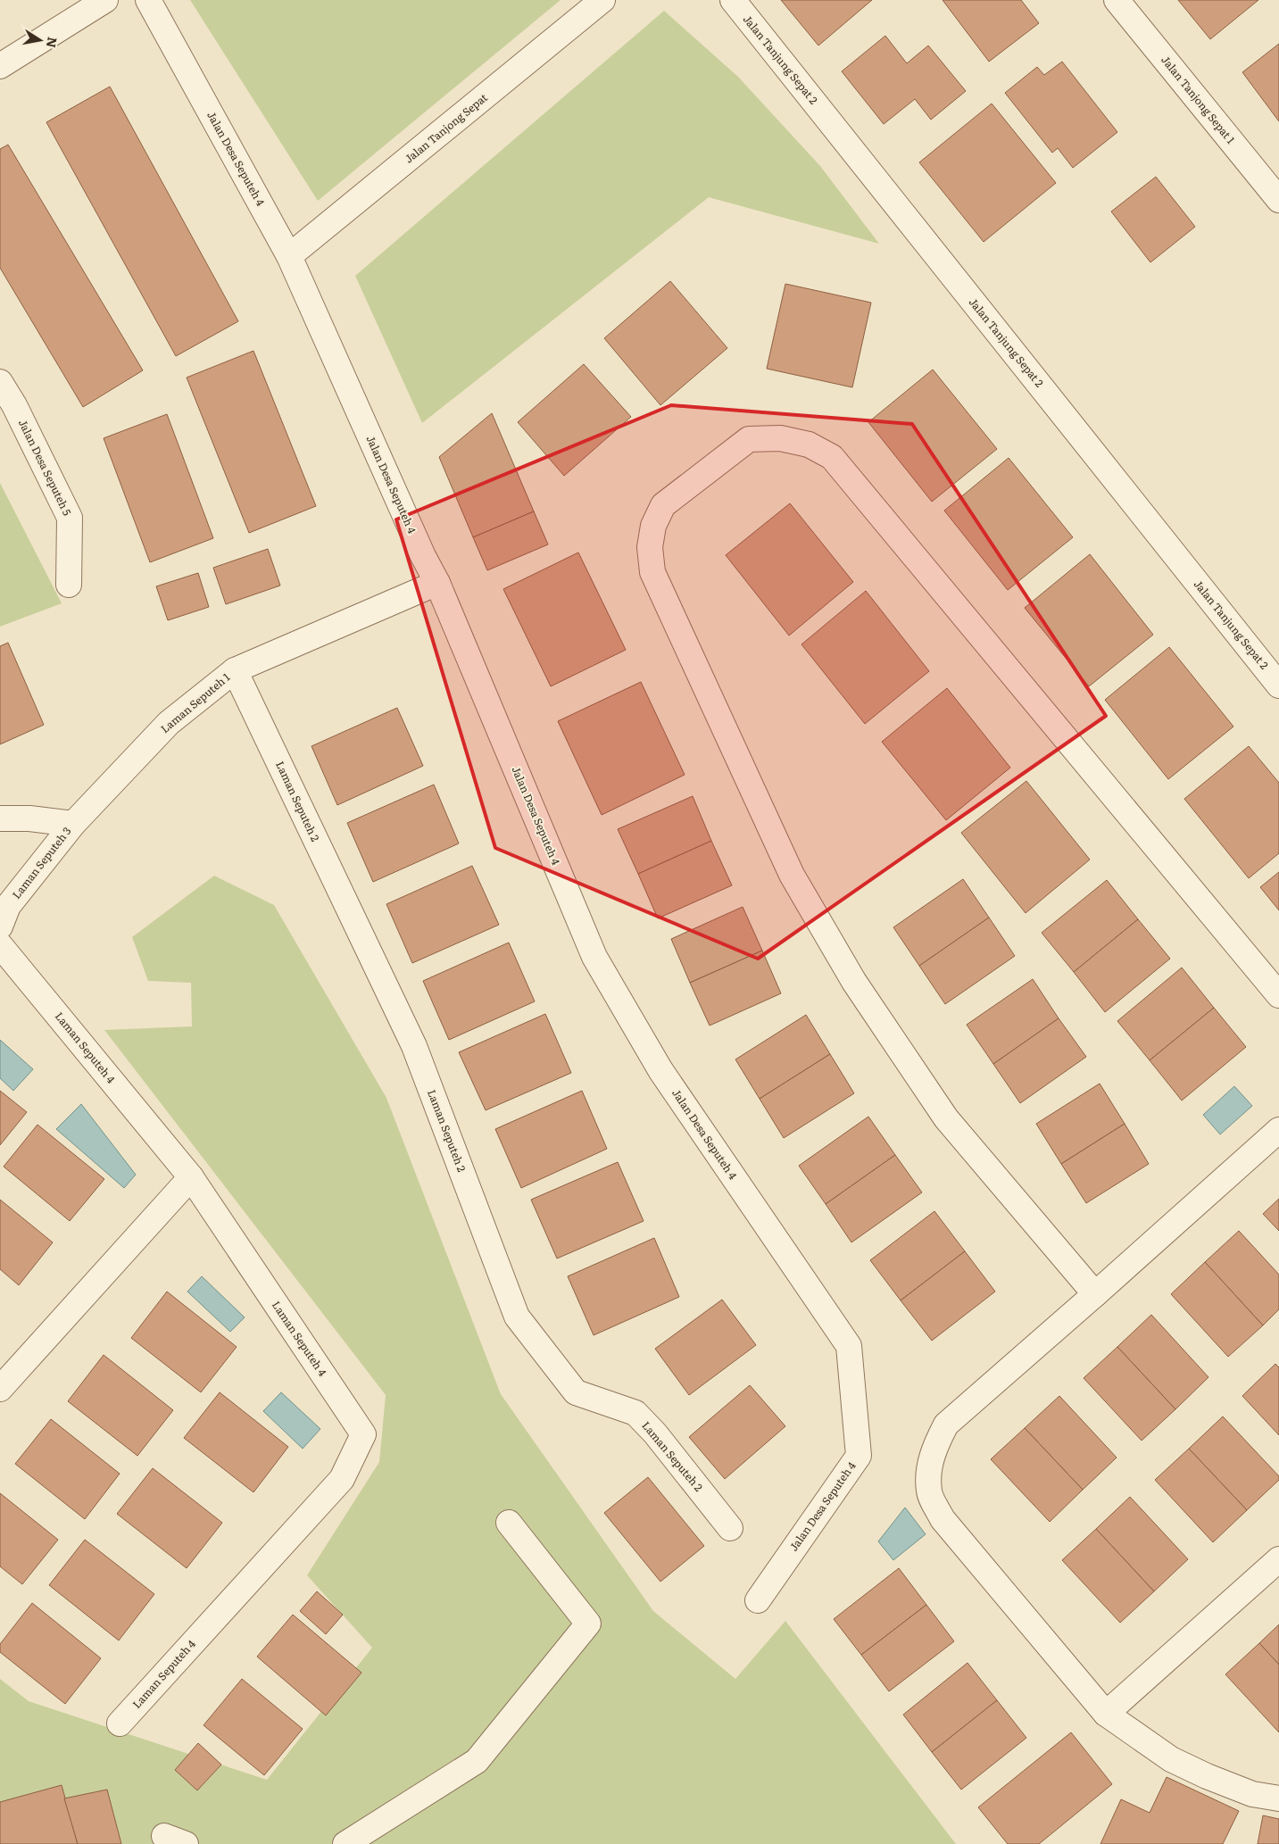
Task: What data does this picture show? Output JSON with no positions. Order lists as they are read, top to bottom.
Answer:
{
  "streets": {
    "street": [
      "Jalan Tanjung Sepat 2",
      "Jalan Tanjong Sepat 1",
      "Jalan Tanjong Sepat",
      "Jalan Desa Seputeh 4",
      "Jalan Desa Seputeh 5",
      "Laman Seputeh 1",
      "Laman Seputeh 2",
      "Laman Seputeh 3",
      "Laman Seputeh 4"
    ]
  },
  "crossings": [
    ["Jalan Tanjong Sepat", "Jalan Desa Seputeh 4"],
    ["Jalan Desa Seputeh 4", "Laman Seputeh 1"],
    ["Laman Seputeh 1", "Laman Seputeh 2"],
    ["Laman Seputeh 1", "Laman Seputeh 3"]
  ],
  "north": "right"
}
